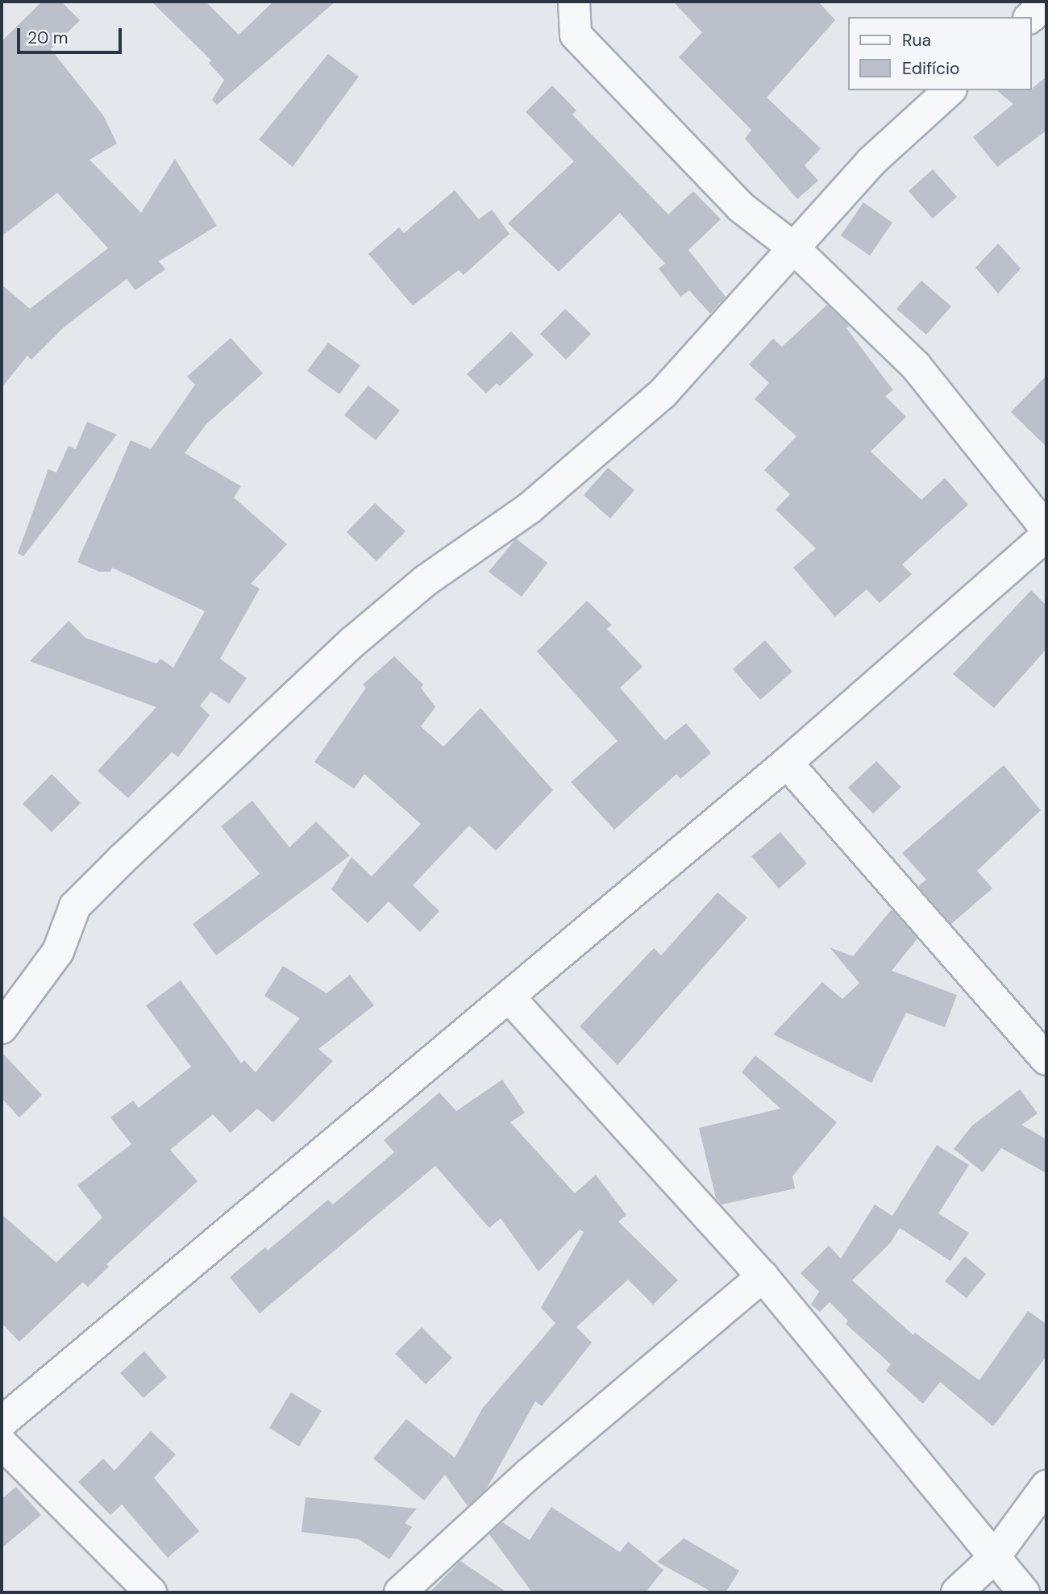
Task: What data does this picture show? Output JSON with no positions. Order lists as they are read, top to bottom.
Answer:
{
  "legend": ["Rua", "Edifício"],
  "scale_bar": "20 m"
}
